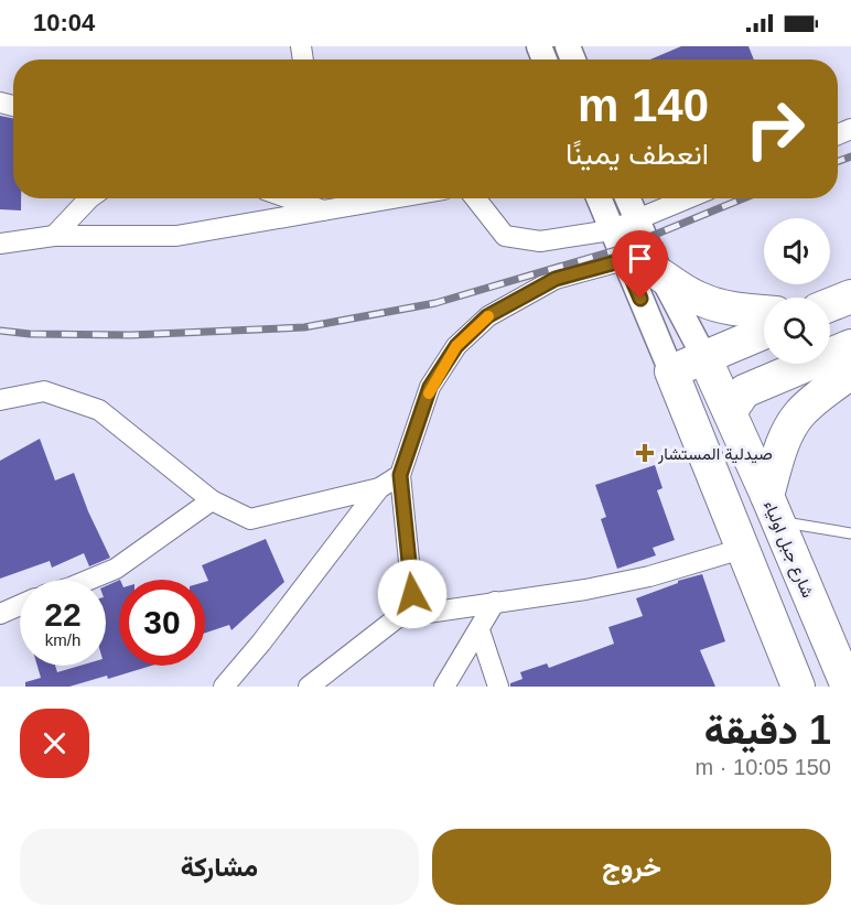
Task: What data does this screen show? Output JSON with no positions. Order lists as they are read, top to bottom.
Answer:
{
  "streets": {
    "highway": ["شارع جبل اولياء"]
  },
  "places": {
    "health": ["صيدلية المستشار"]
  },
  "page": {
    "status": "10:04",
    "turn": ["140 m", "انعطف يمينًا"],
    "speed": "22 km/h",
    "limit": "30",
    "heading": ["1 دقيقة", "150 m · 10:05"],
    "buttons": ["خروج", "مشاركة"]
  }
}
